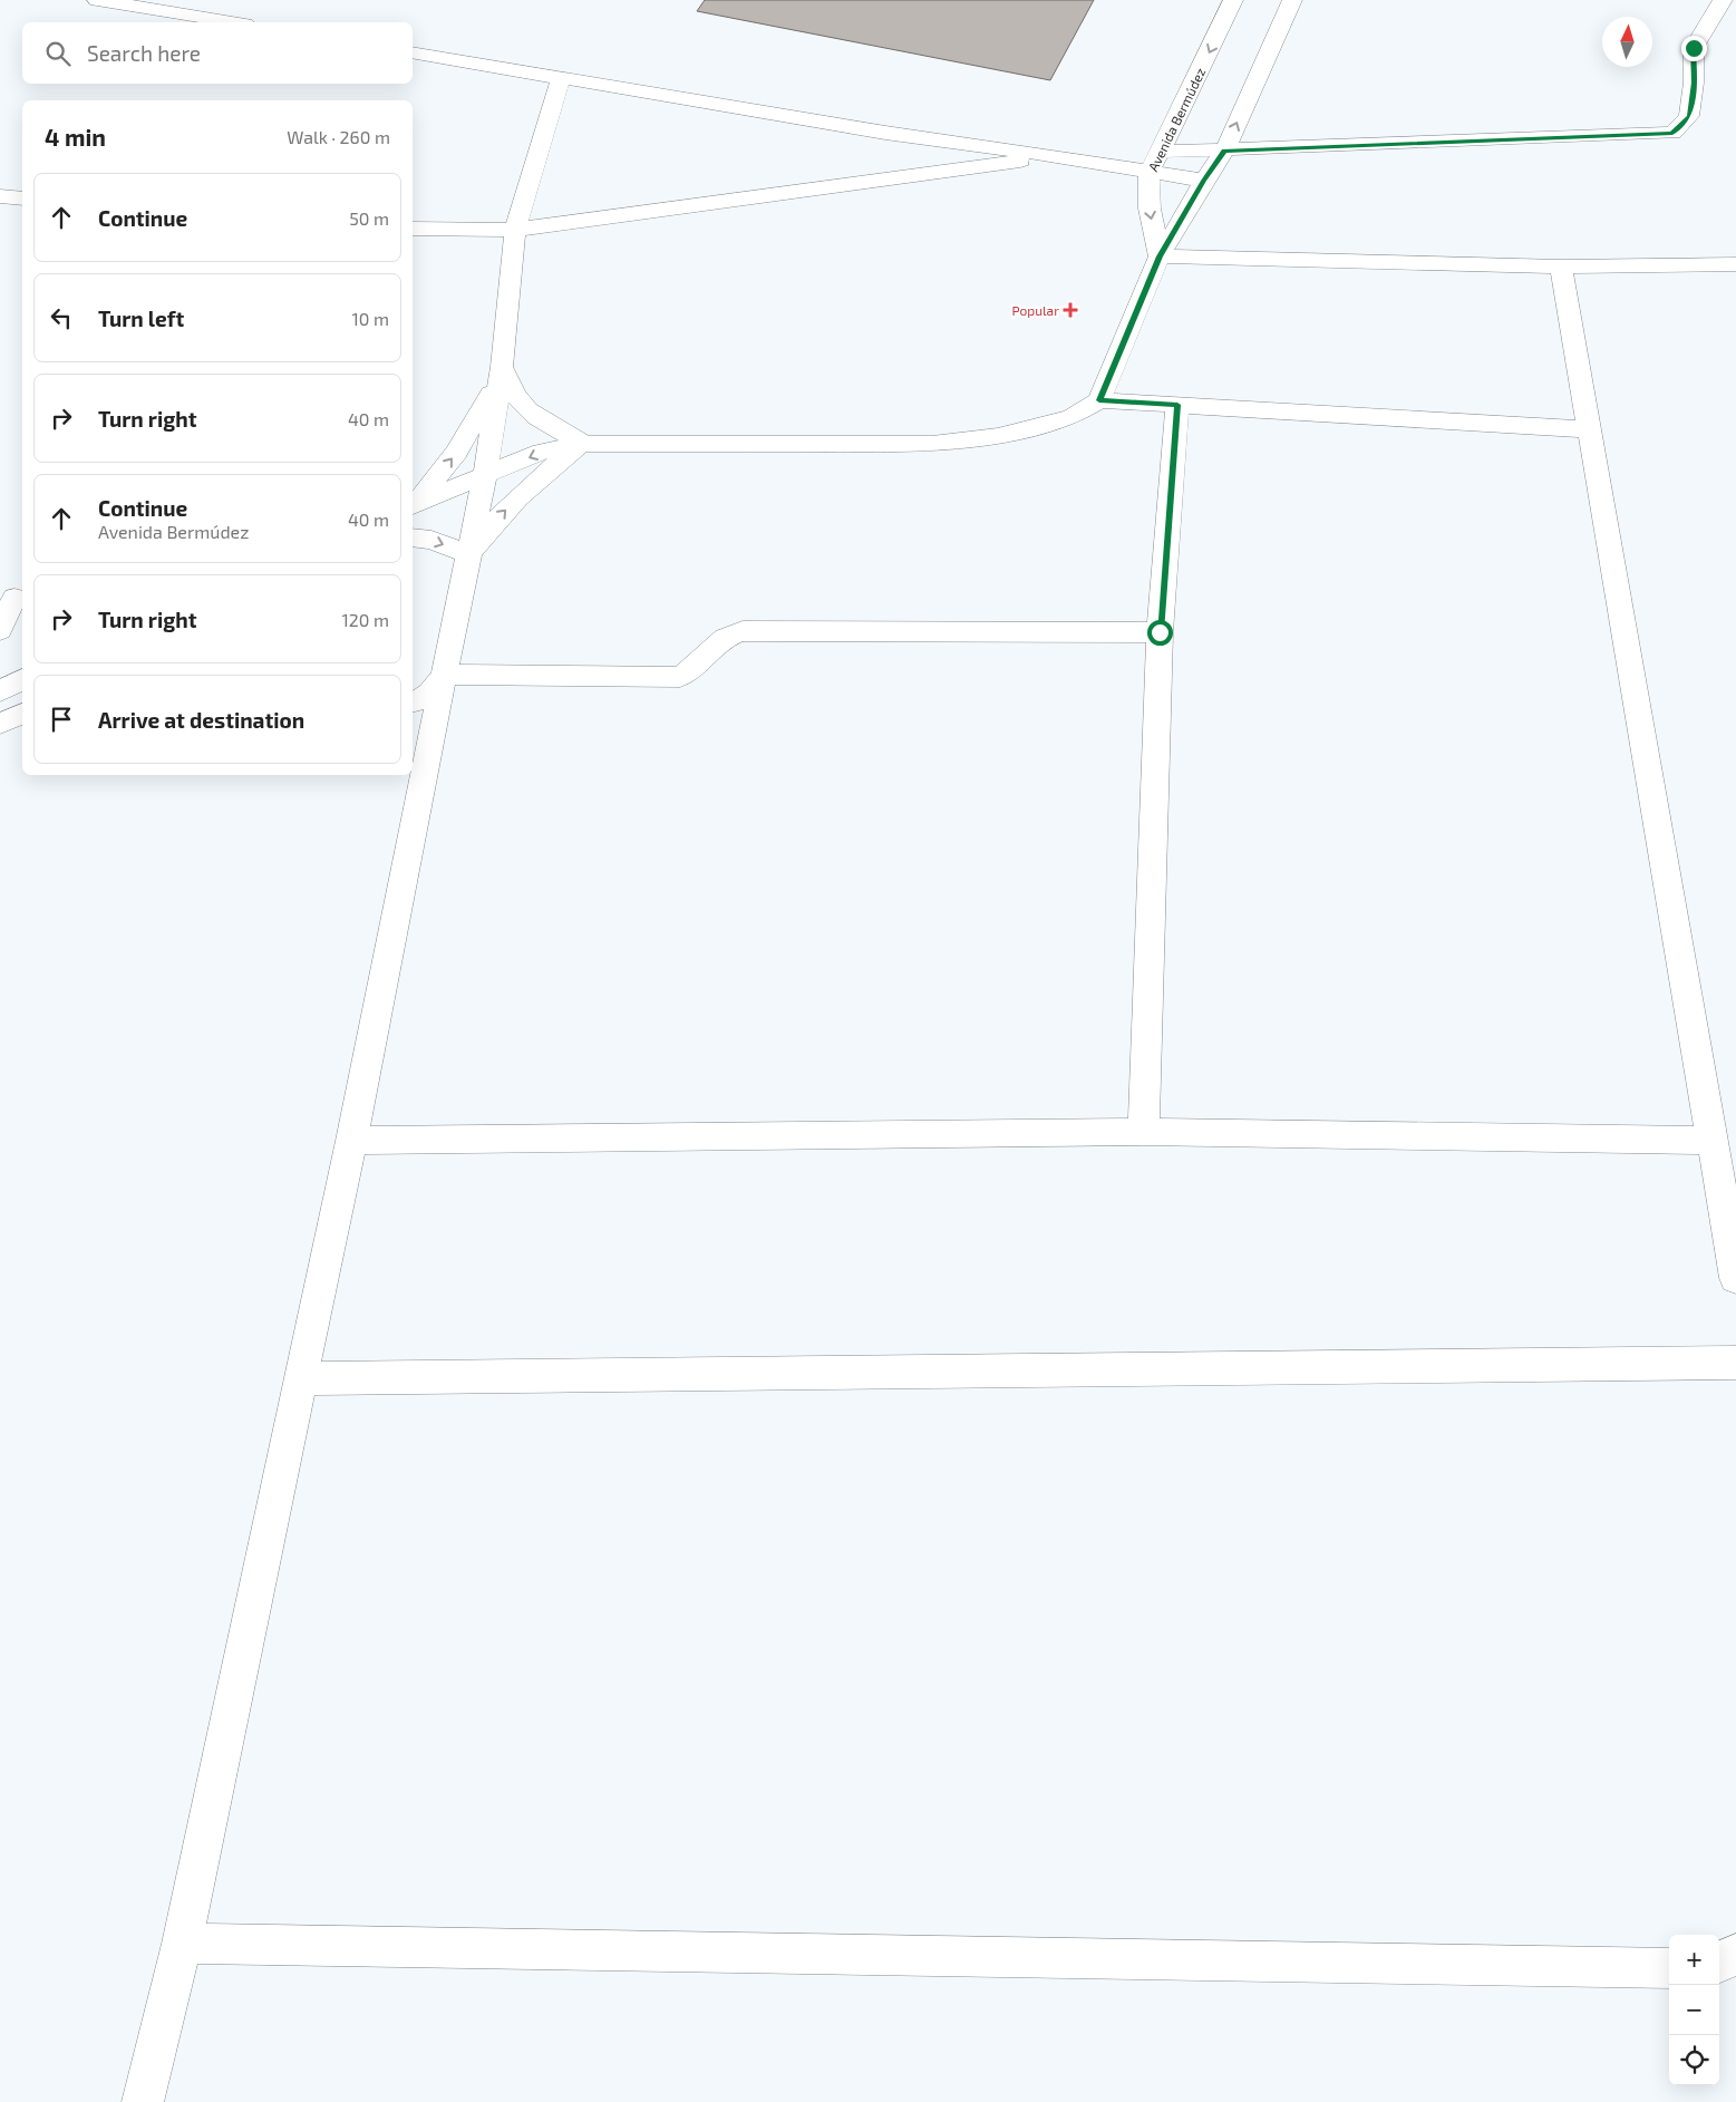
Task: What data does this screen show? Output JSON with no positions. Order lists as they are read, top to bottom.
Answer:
{
  "streets": {
    "street": ["Avenida Bermúdez"]
  },
  "places": {
    "health": ["Popular"]
  },
  "north": "top",
  "page": {
    "search": "Search here",
    "heading": ["4 min", "Walk · 260 m"],
    "list": [
      ["Continue", "50 m"],
      ["Turn left", "10 m"],
      ["Turn right", "40 m"],
      ["Continue", "Avenida Bermúdez", "40 m"],
      ["Turn right", "120 m"],
      "Arrive at destination"
    ],
    "map_buttons": ["+", "−"]
  }
}
